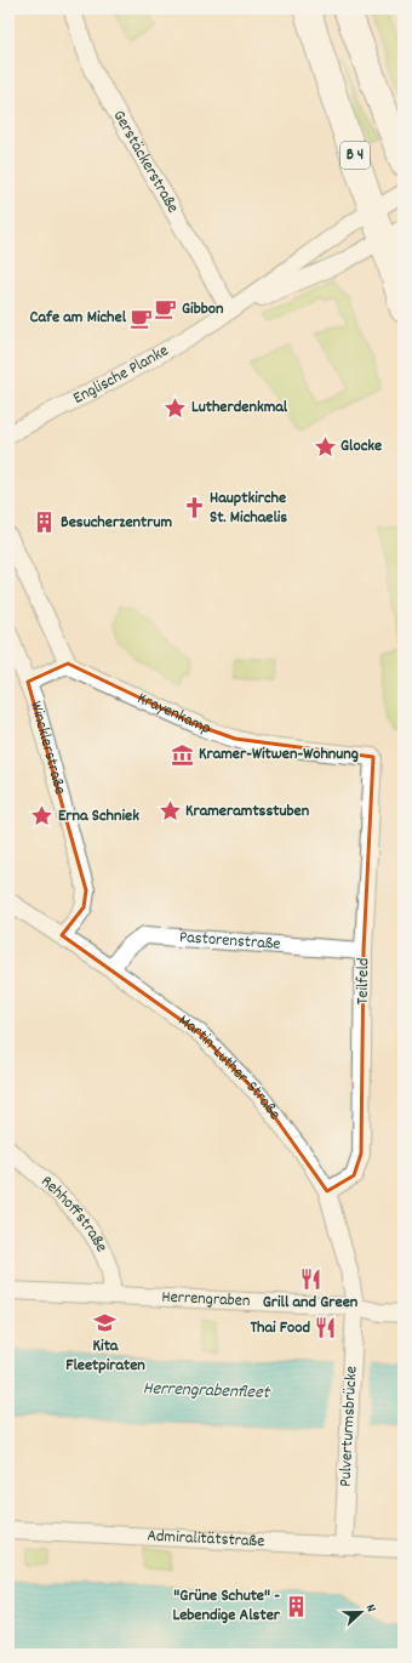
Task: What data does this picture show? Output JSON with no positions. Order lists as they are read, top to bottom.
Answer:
{
  "streets": {
    "main road": ["B 4"],
    "street": [
      "Gerstäckerstraße",
      "Englische Planke",
      "Krayenkamp",
      "Wincklerstraße",
      "Pastorenstraße",
      "Teilfeld",
      "Martin-Luther-Straße",
      "Rehhoffstraße",
      "Herrengraben",
      "Pulverturmsbrücke",
      "Admiralitätstraße"
    ]
  },
  "crossings": [
    ["B 4", "Englische Planke"],
    ["Gerstäckerstraße", "Englische Planke"],
    ["Krayenkamp", "Teilfeld"],
    ["Wincklerstraße", "Martin-Luther-Straße"],
    ["Pastorenstraße", "Teilfeld"],
    ["Pastorenstraße", "Martin-Luther-Straße"],
    ["Teilfeld", "Martin-Luther-Straße"],
    ["Martin-Luther-Straße", "Herrengraben"],
    ["Martin-Luther-Straße", "Pulverturmsbrücke"],
    ["Rehhoffstraße", "Herrengraben"],
    ["Herrengraben", "Pulverturmsbrücke"],
    ["Pulverturmsbrücke", "Admiralitätstraße"]
  ],
  "water": ["Herrengrabenfleet"],
  "places": {
    "cafe": ["Gibbon", "Cafe am Michel"],
    "place": [
      "Lutherdenkmal",
      "Glocke",
      "Krameramtsstuben",
      "Erna Schniek"
    ],
    "church": ["Hauptkirche St. Michaelis"],
    "building": ["Besucherzentrum", "\"Grüne Schute\" - Lebendige Alster"],
    "museum": ["Kramer-Witwen-Wohnung"],
    "restaurant": ["Grill and Green", "Thai Food"],
    "school or university": ["Kita Fleetpiraten"]
  },
  "north": "right"
}
